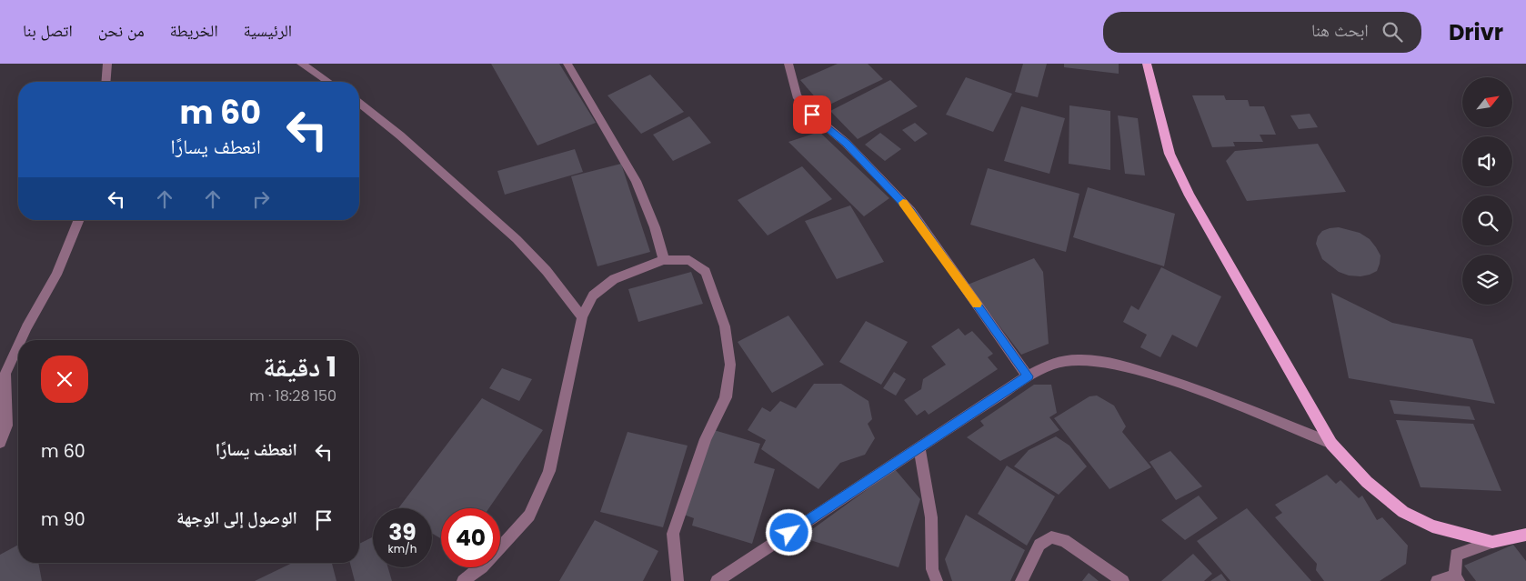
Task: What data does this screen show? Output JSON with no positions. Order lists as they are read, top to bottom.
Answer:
{
  "north": "top right",
  "page": {
    "header": "Drivr",
    "search": "ابحث هنا",
    "nav": [
      "الرئيسية",
      "الخريطة",
      "من نحن",
      "اتصل بنا"
    ],
    "turn": ["60 m", "انعطف يسارًا"],
    "heading": ["1 دقيقة", "150 m · 18:28"],
    "list": [
      {
        "name": "انعطف يسارًا",
        "value": "60 m"
      },
      {
        "name": "الوصول إلى الوجهة",
        "value": "90 m"
      }
    ],
    "speed": "39 km/h",
    "limit": "40"
  }
}
